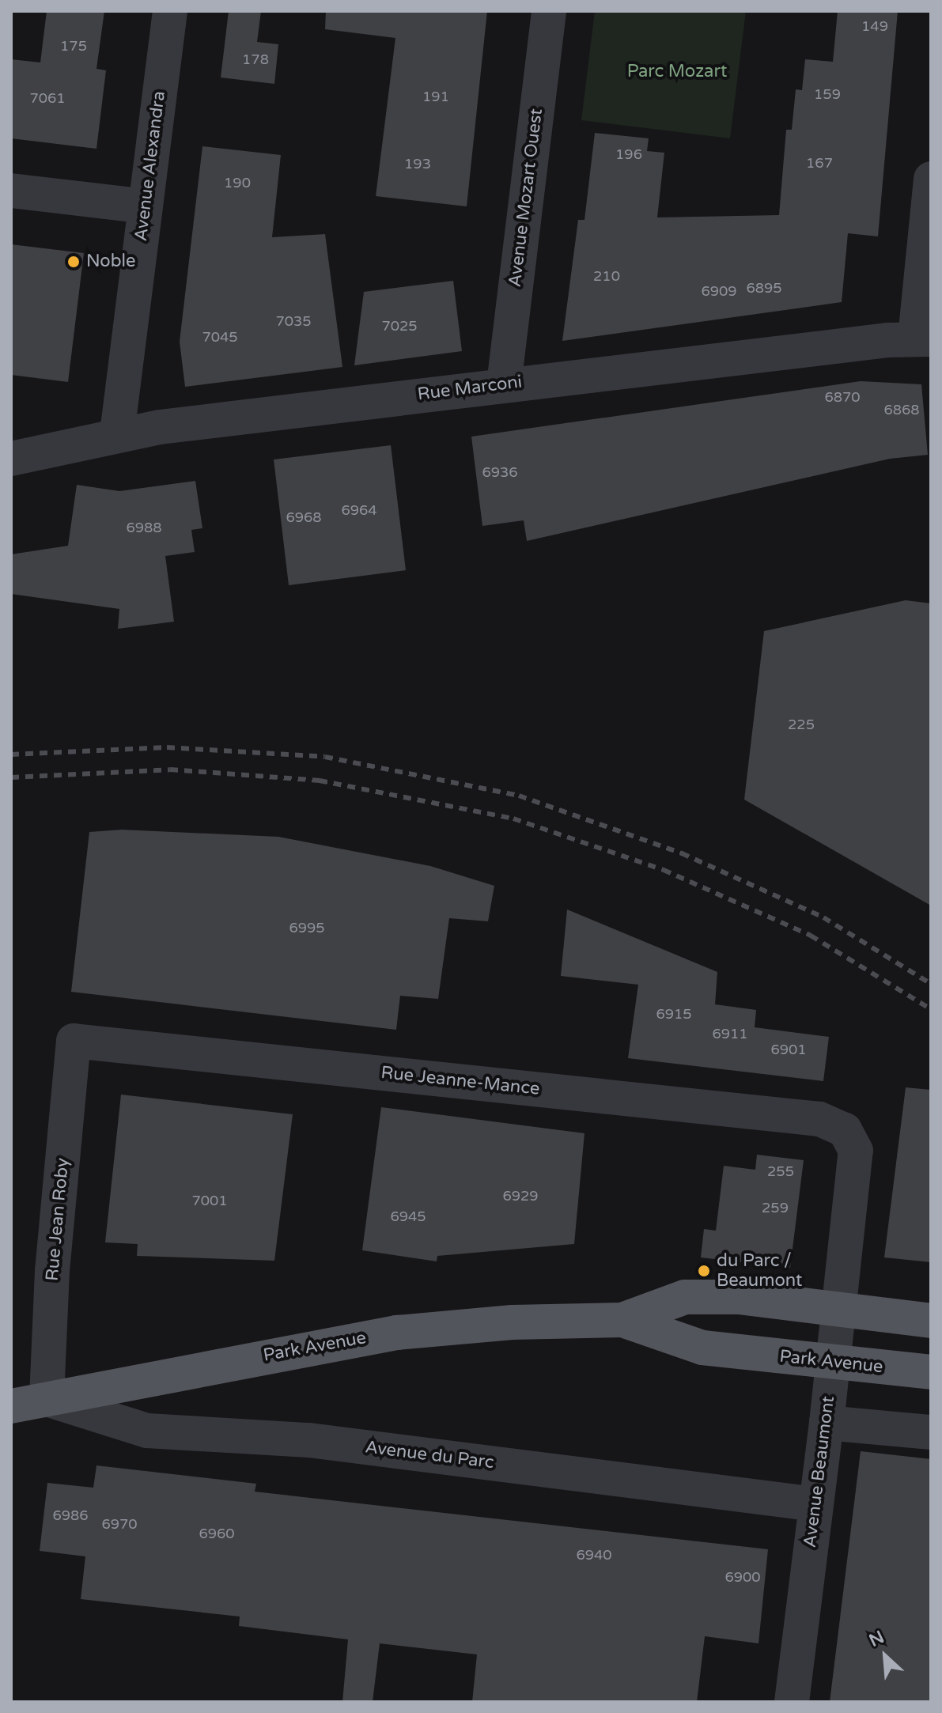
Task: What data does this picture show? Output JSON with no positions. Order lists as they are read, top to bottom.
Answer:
{
  "streets": {
    "main road": ["Park Avenue"],
    "street": [
      "Avenue Alexandra",
      "Avenue Mozart Ouest",
      "Rue Marconi",
      "Rue Jeanne-Mance",
      "Rue Jean Roby",
      "Avenue du Parc",
      "Avenue Beaumont"
    ]
  },
  "crossings": [
    ["Avenue Alexandra", "Rue Marconi"],
    ["Avenue Mozart Ouest", "Rue Marconi"],
    ["Rue Jeanne-Mance", "Rue Jean Roby"],
    ["Rue Jeanne-Mance", "Avenue Beaumont"],
    ["Rue Jean Roby", "Park Avenue"],
    ["Rue Jean Roby", "Avenue du Parc"],
    ["Park Avenue", "Avenue du Parc"],
    ["Park Avenue", "Avenue Beaumont"],
    ["Avenue du Parc", "Avenue Beaumont"]
  ],
  "parks": ["Parc Mozart"],
  "places": ["Noble", "du Parc / Beaumont"],
  "house_numbers": [
    "149",
    "175",
    "178",
    "159",
    "191",
    "7061",
    "196",
    "167",
    "193",
    "190",
    "210",
    "6895",
    "6909",
    "7035",
    "7025",
    "7045",
    "6870",
    "6868",
    "6936",
    "6964",
    "6968",
    "6988",
    "225",
    "6995",
    "6915",
    "6911",
    "6901",
    "255",
    "6929",
    "7001",
    "259",
    "6945",
    "6986",
    "6970",
    "6960",
    "6940",
    "6900"
  ],
  "north": "top left"
}
